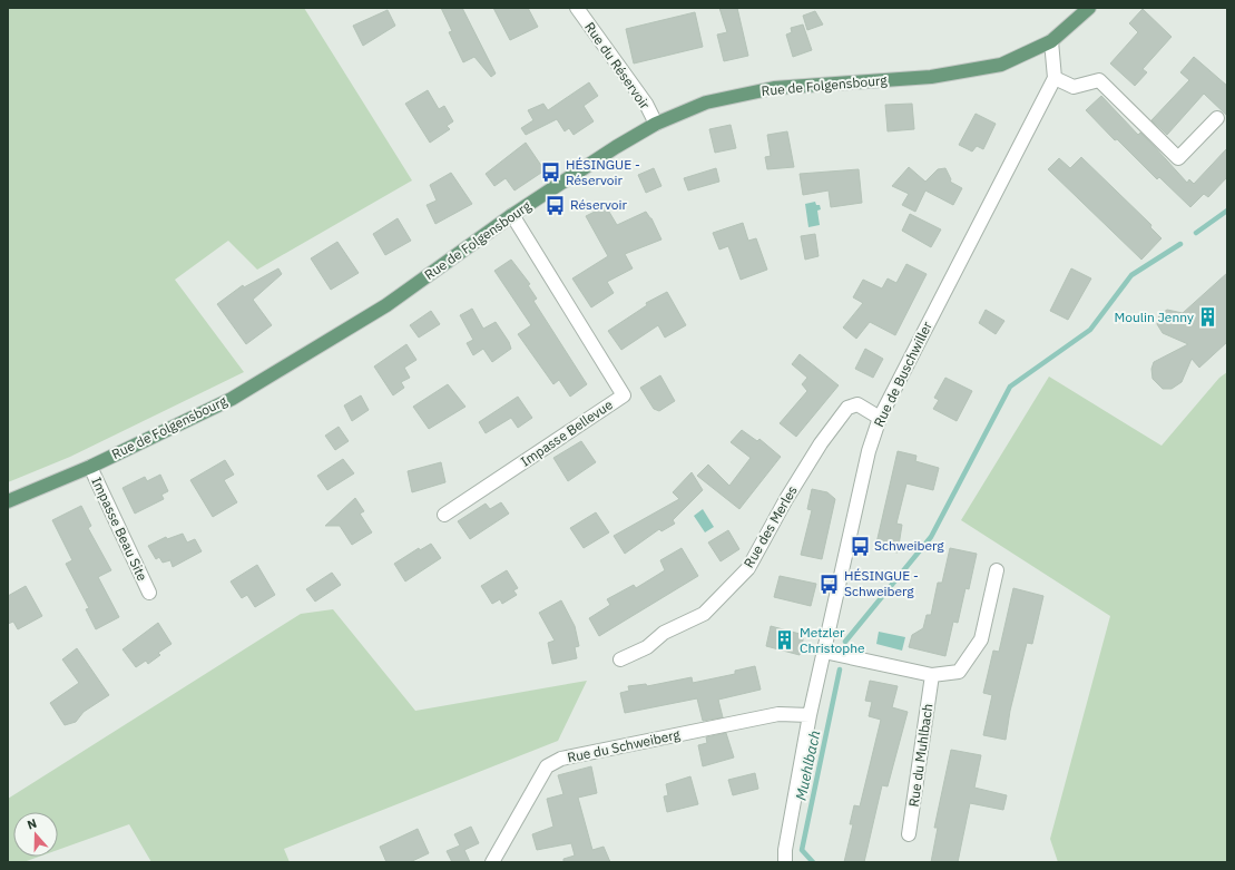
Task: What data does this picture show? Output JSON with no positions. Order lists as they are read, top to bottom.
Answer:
{
  "streets": {
    "main road": ["Rue de Folgensbourg"],
    "street": [
      "Rue du Réservoir",
      "Rue de Buschwiller",
      "Impasse Bellevue",
      "Rue des Merles",
      "Impasse Beau Site",
      "Rue du Schweiberg",
      "Rue du Muhlbach"
    ]
  },
  "crossings": [
    ["Rue du Réservoir", "Rue de Folgensbourg"],
    ["Rue de Folgensbourg", "Impasse Bellevue"],
    ["Rue de Folgensbourg", "Impasse Beau Site"],
    ["Rue de Buschwiller", "Rue des Merles"],
    ["Rue de Buschwiller", "Rue du Schweiberg"]
  ],
  "water": ["Muehlbach"],
  "places": {
    "bus stop": [
      "HÉSINGUE - Réservoir",
      "Réservoir",
      "Schweiberg",
      "HÉSINGUE - Schweiberg"
    ],
    "building": ["Moulin Jenny", "Metzler Christophe"]
  },
  "north": "top"
}
